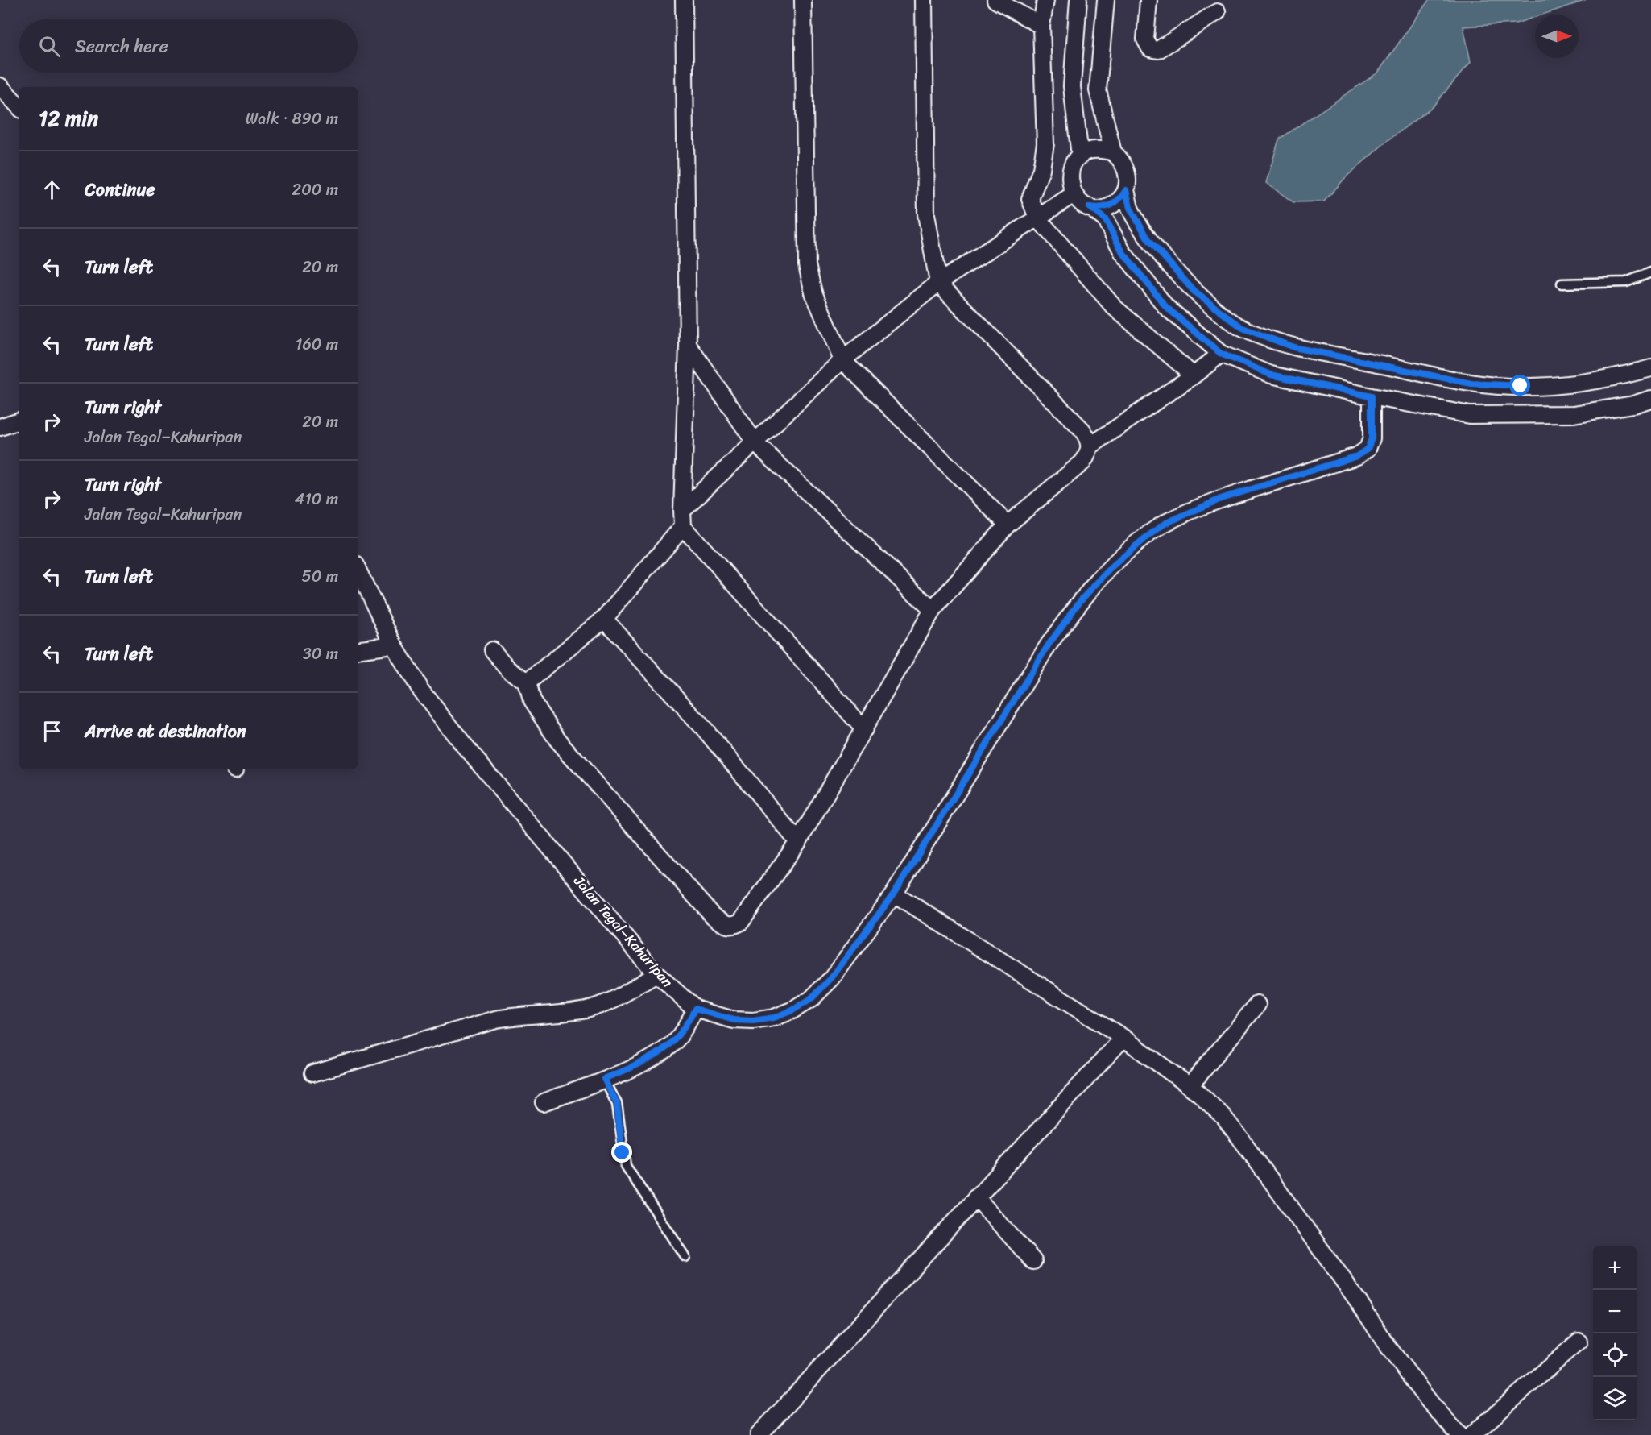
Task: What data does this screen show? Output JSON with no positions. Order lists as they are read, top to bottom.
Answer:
{
  "streets": {
    "street": ["Jalan Tegal–Kahuripan"]
  },
  "north": "right",
  "page": {
    "search": "Search here",
    "heading": ["12 min", "Walk · 890 m"],
    "list": [
      ["Continue", "200 m"],
      ["Turn left", "20 m"],
      ["Turn left", "160 m"],
      ["Turn right", "Jalan Tegal–Kahuripan", "20 m"],
      ["Turn right", "Jalan Tegal–Kahuripan", "410 m"],
      ["Turn left", "50 m"],
      ["Turn left", "30 m"],
      "Arrive at destination"
    ],
    "map_buttons": ["+", "−"]
  }
}
